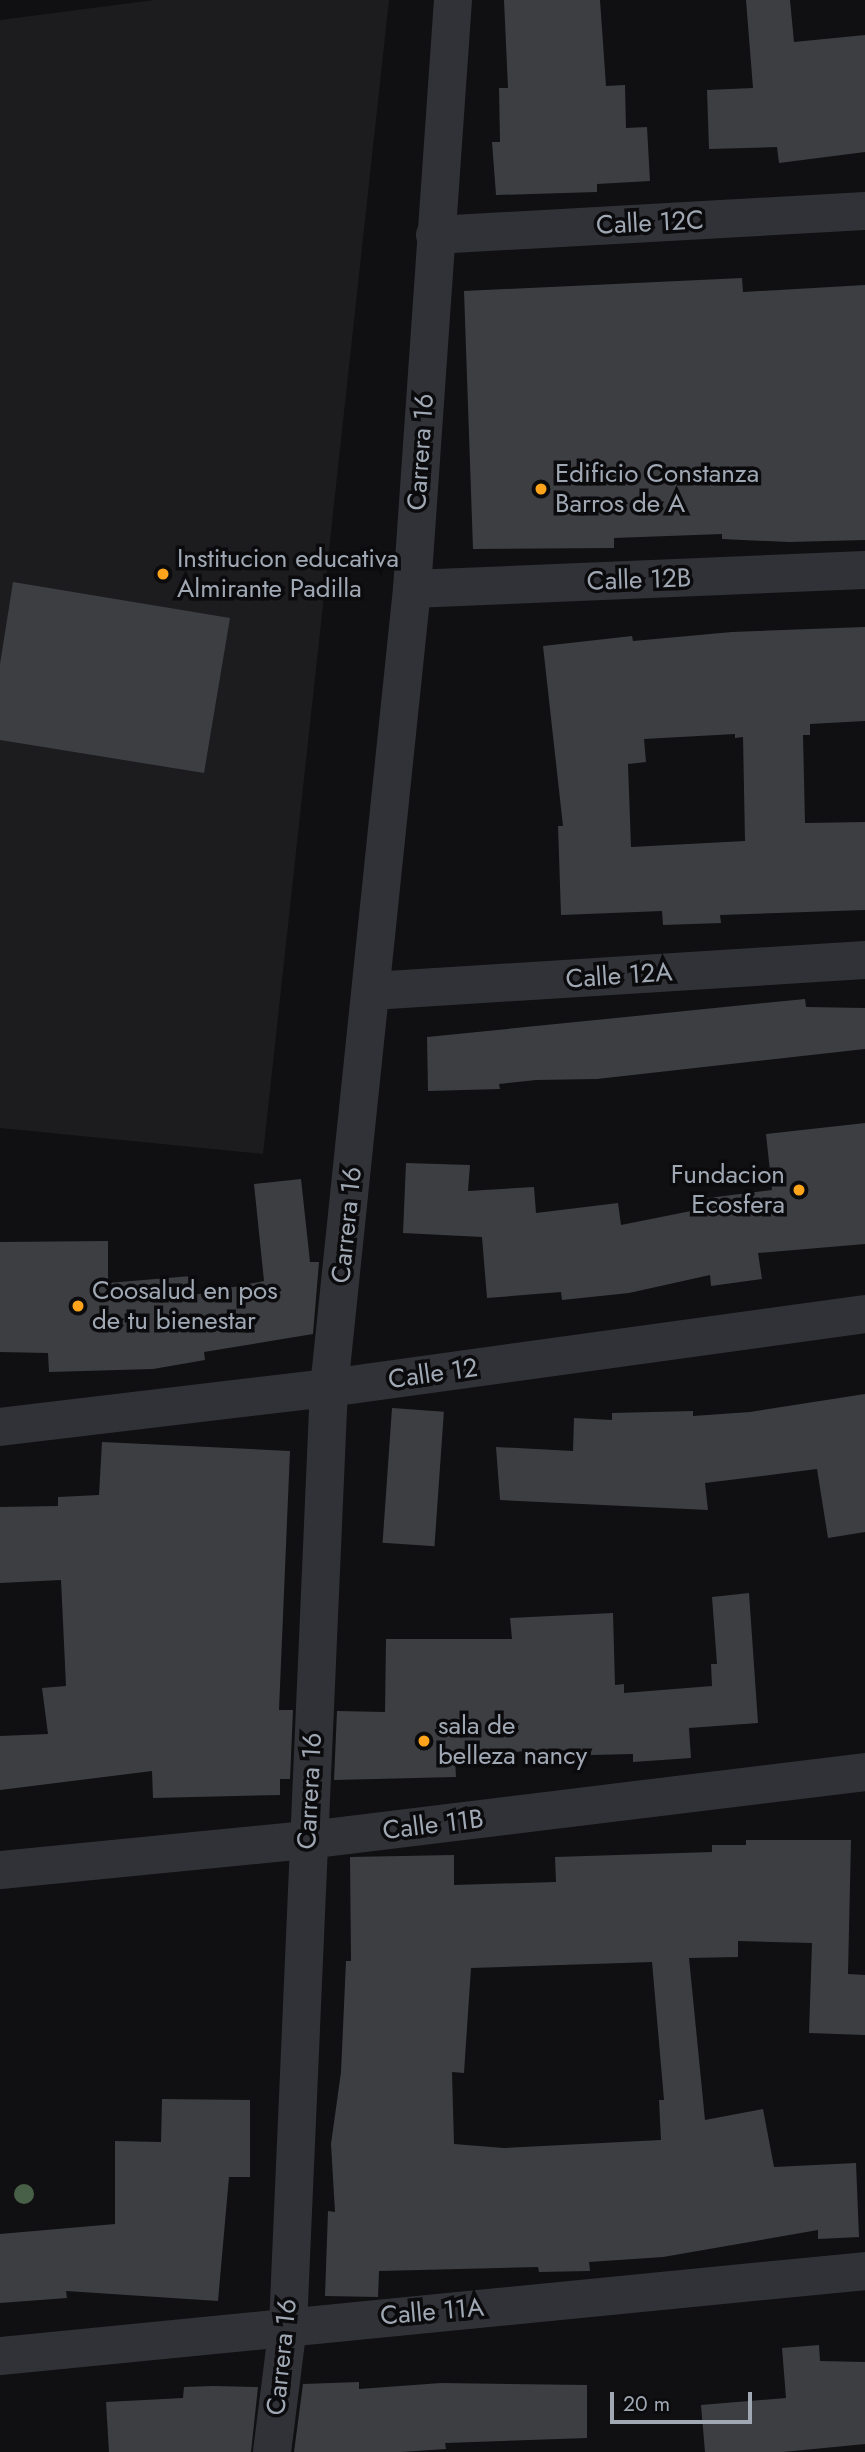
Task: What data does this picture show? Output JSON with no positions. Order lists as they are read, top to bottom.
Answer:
{
  "streets": {
    "street": [
      "Calle 12C",
      "Carrera 16",
      "Calle 12B",
      "Calle 12A",
      "Calle 12",
      "Calle 11B",
      "Calle 11A"
    ]
  },
  "crossings": [
    ["Calle 12C", "Carrera 16"],
    ["Carrera 16", "Calle 12B"],
    ["Carrera 16", "Calle 12A"],
    ["Carrera 16", "Calle 12"],
    ["Carrera 16", "Calle 11B"],
    ["Carrera 16", "Calle 11A"]
  ],
  "places": [
    "Edificio Constanza Barros de A",
    "Institucion educativa Almirante Padilla",
    "Fundacion Ecosfera",
    "Coosalud en pos de tu bienestar",
    "sala de belleza nancy"
  ],
  "scale_bar": "20 m"
}
